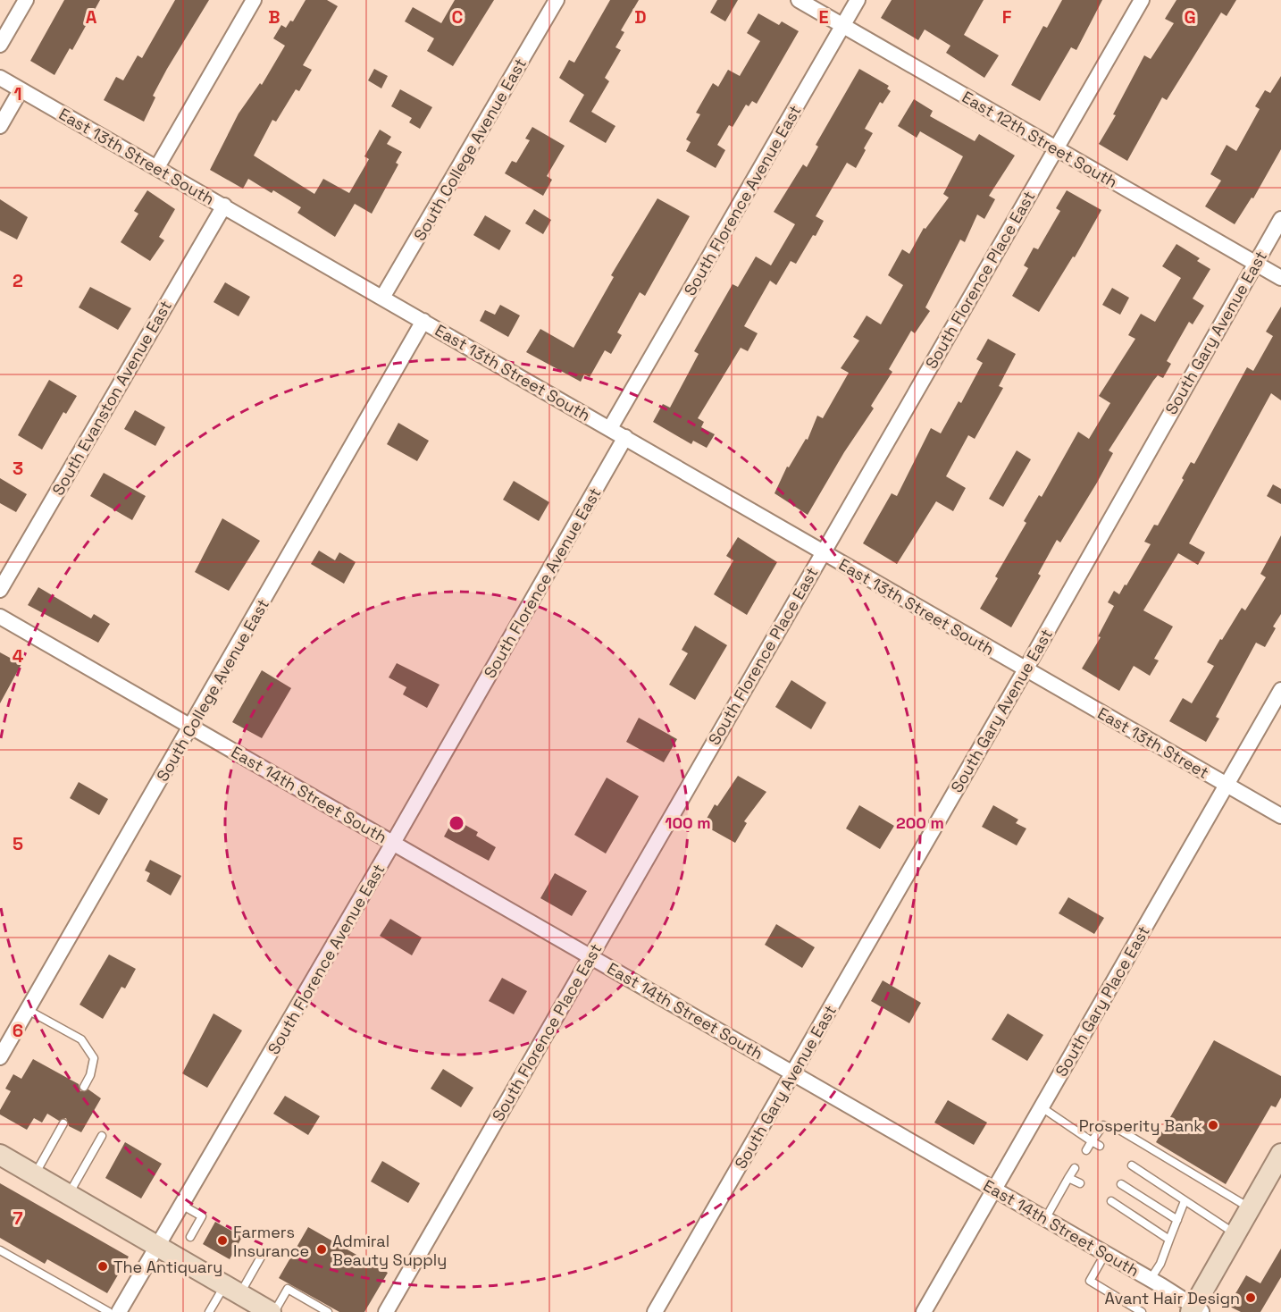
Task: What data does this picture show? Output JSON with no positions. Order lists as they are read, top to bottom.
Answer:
{
  "streets": {
    "street": [
      "East 12th Street South",
      "South College Avenue East",
      "East 13th Street South",
      "South Florence Avenue East",
      "South Florence Place East",
      "South Gary Avenue East",
      "South Evanston Avenue East",
      "East 13th Street",
      "East 14th Street South",
      "South Gary Place East"
    ]
  },
  "crossings": [
    ["East 12th Street South", "South Florence Avenue East"],
    ["East 12th Street South", "South Florence Place East"],
    ["East 12th Street South", "South Gary Avenue East"],
    ["South College Avenue East", "East 13th Street South"],
    ["South College Avenue East", "East 14th Street South"],
    ["East 13th Street South", "South Florence Avenue East"],
    ["East 13th Street South", "South Florence Place East"],
    ["East 13th Street South", "South Gary Avenue East"],
    ["East 13th Street South", "South Evanston Avenue East"],
    ["East 13th Street South", "East 13th Street"],
    ["South Florence Avenue East", "East 14th Street South"],
    ["South Florence Place East", "East 14th Street South"],
    ["South Gary Avenue East", "East 13th Street"],
    ["South Gary Avenue East", "East 14th Street South"],
    ["East 13th Street", "South Gary Place East"],
    ["East 14th Street South", "South Gary Place East"]
  ],
  "places": [
    "Prosperity Bank",
    "Farmers Insurance",
    "Admiral Beauty Supply",
    "The Antiquary",
    "Avant Hair Design"
  ],
  "grid": {
    "columns": [
      "A",
      "B",
      "C",
      "D",
      "E",
      "F",
      "G"
    ],
    "rows": [
      "1",
      "2",
      "3",
      "4",
      "5",
      "6",
      "7"
    ]
  },
  "rings": ["100 m", "200 m"]
}
